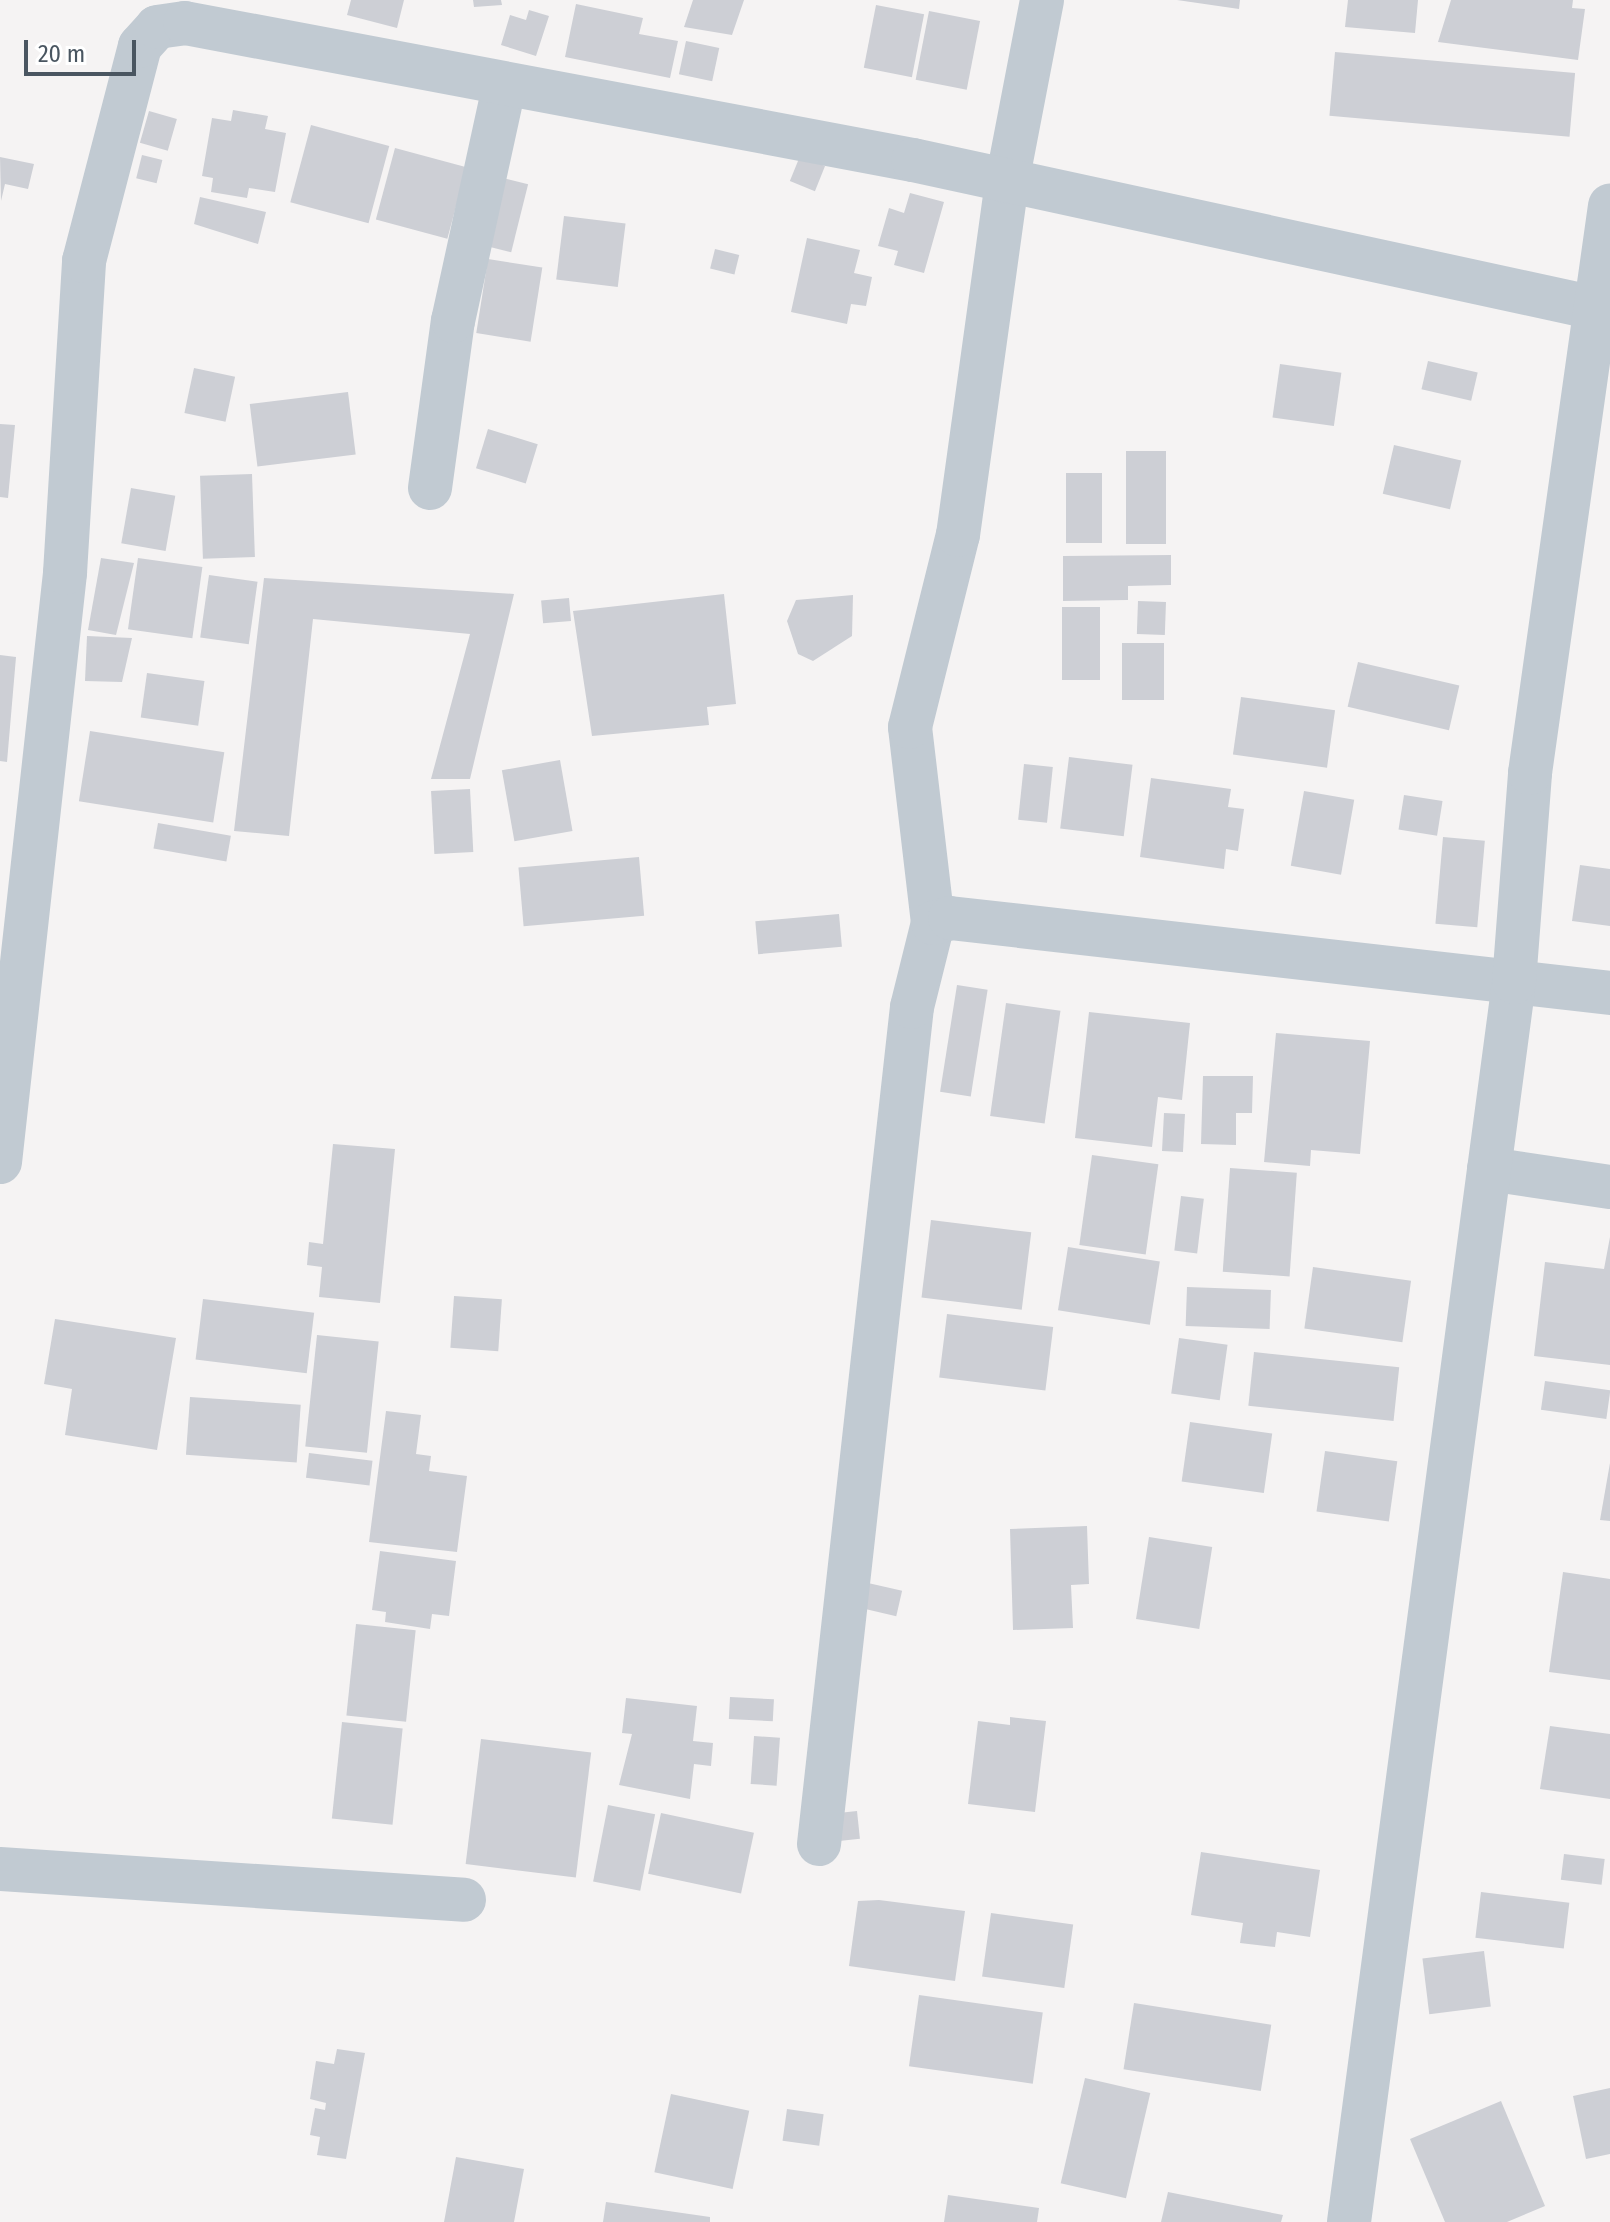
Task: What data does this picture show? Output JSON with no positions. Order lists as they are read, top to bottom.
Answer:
{
  "scale_bar": "20 m"
}
